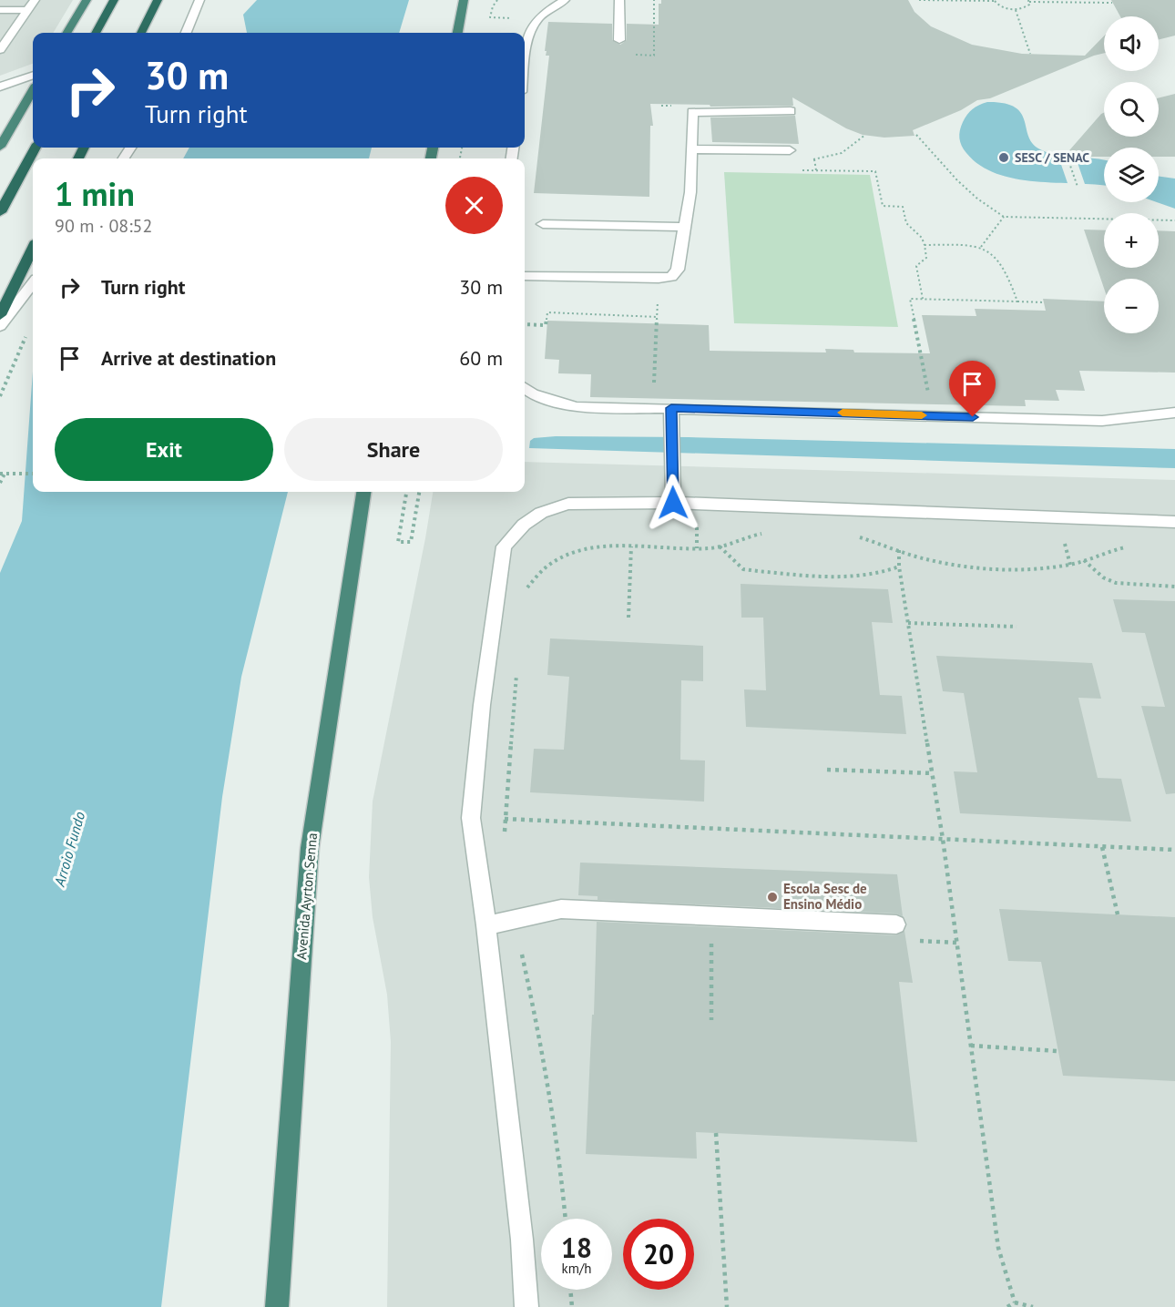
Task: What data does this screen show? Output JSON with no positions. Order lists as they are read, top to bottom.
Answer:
{
  "streets": {
    "highway": ["Avenida Ayrton Senna"]
  },
  "water": ["Arroio Fundo"],
  "places": ["SESC / SENAC", "Escola Sesc de Ensino Médio"],
  "page": {
    "map_buttons": ["+", "−"],
    "turn": ["30 m", "Turn right"],
    "heading": ["1 min", "90 m · 08:52"],
    "list": [
      {
        "name": "Turn right",
        "value": "30 m"
      },
      {
        "name": "Arrive at destination",
        "value": "60 m"
      }
    ],
    "buttons": ["Exit", "Share"],
    "speed": "18 km/h",
    "limit": "20"
  }
}
